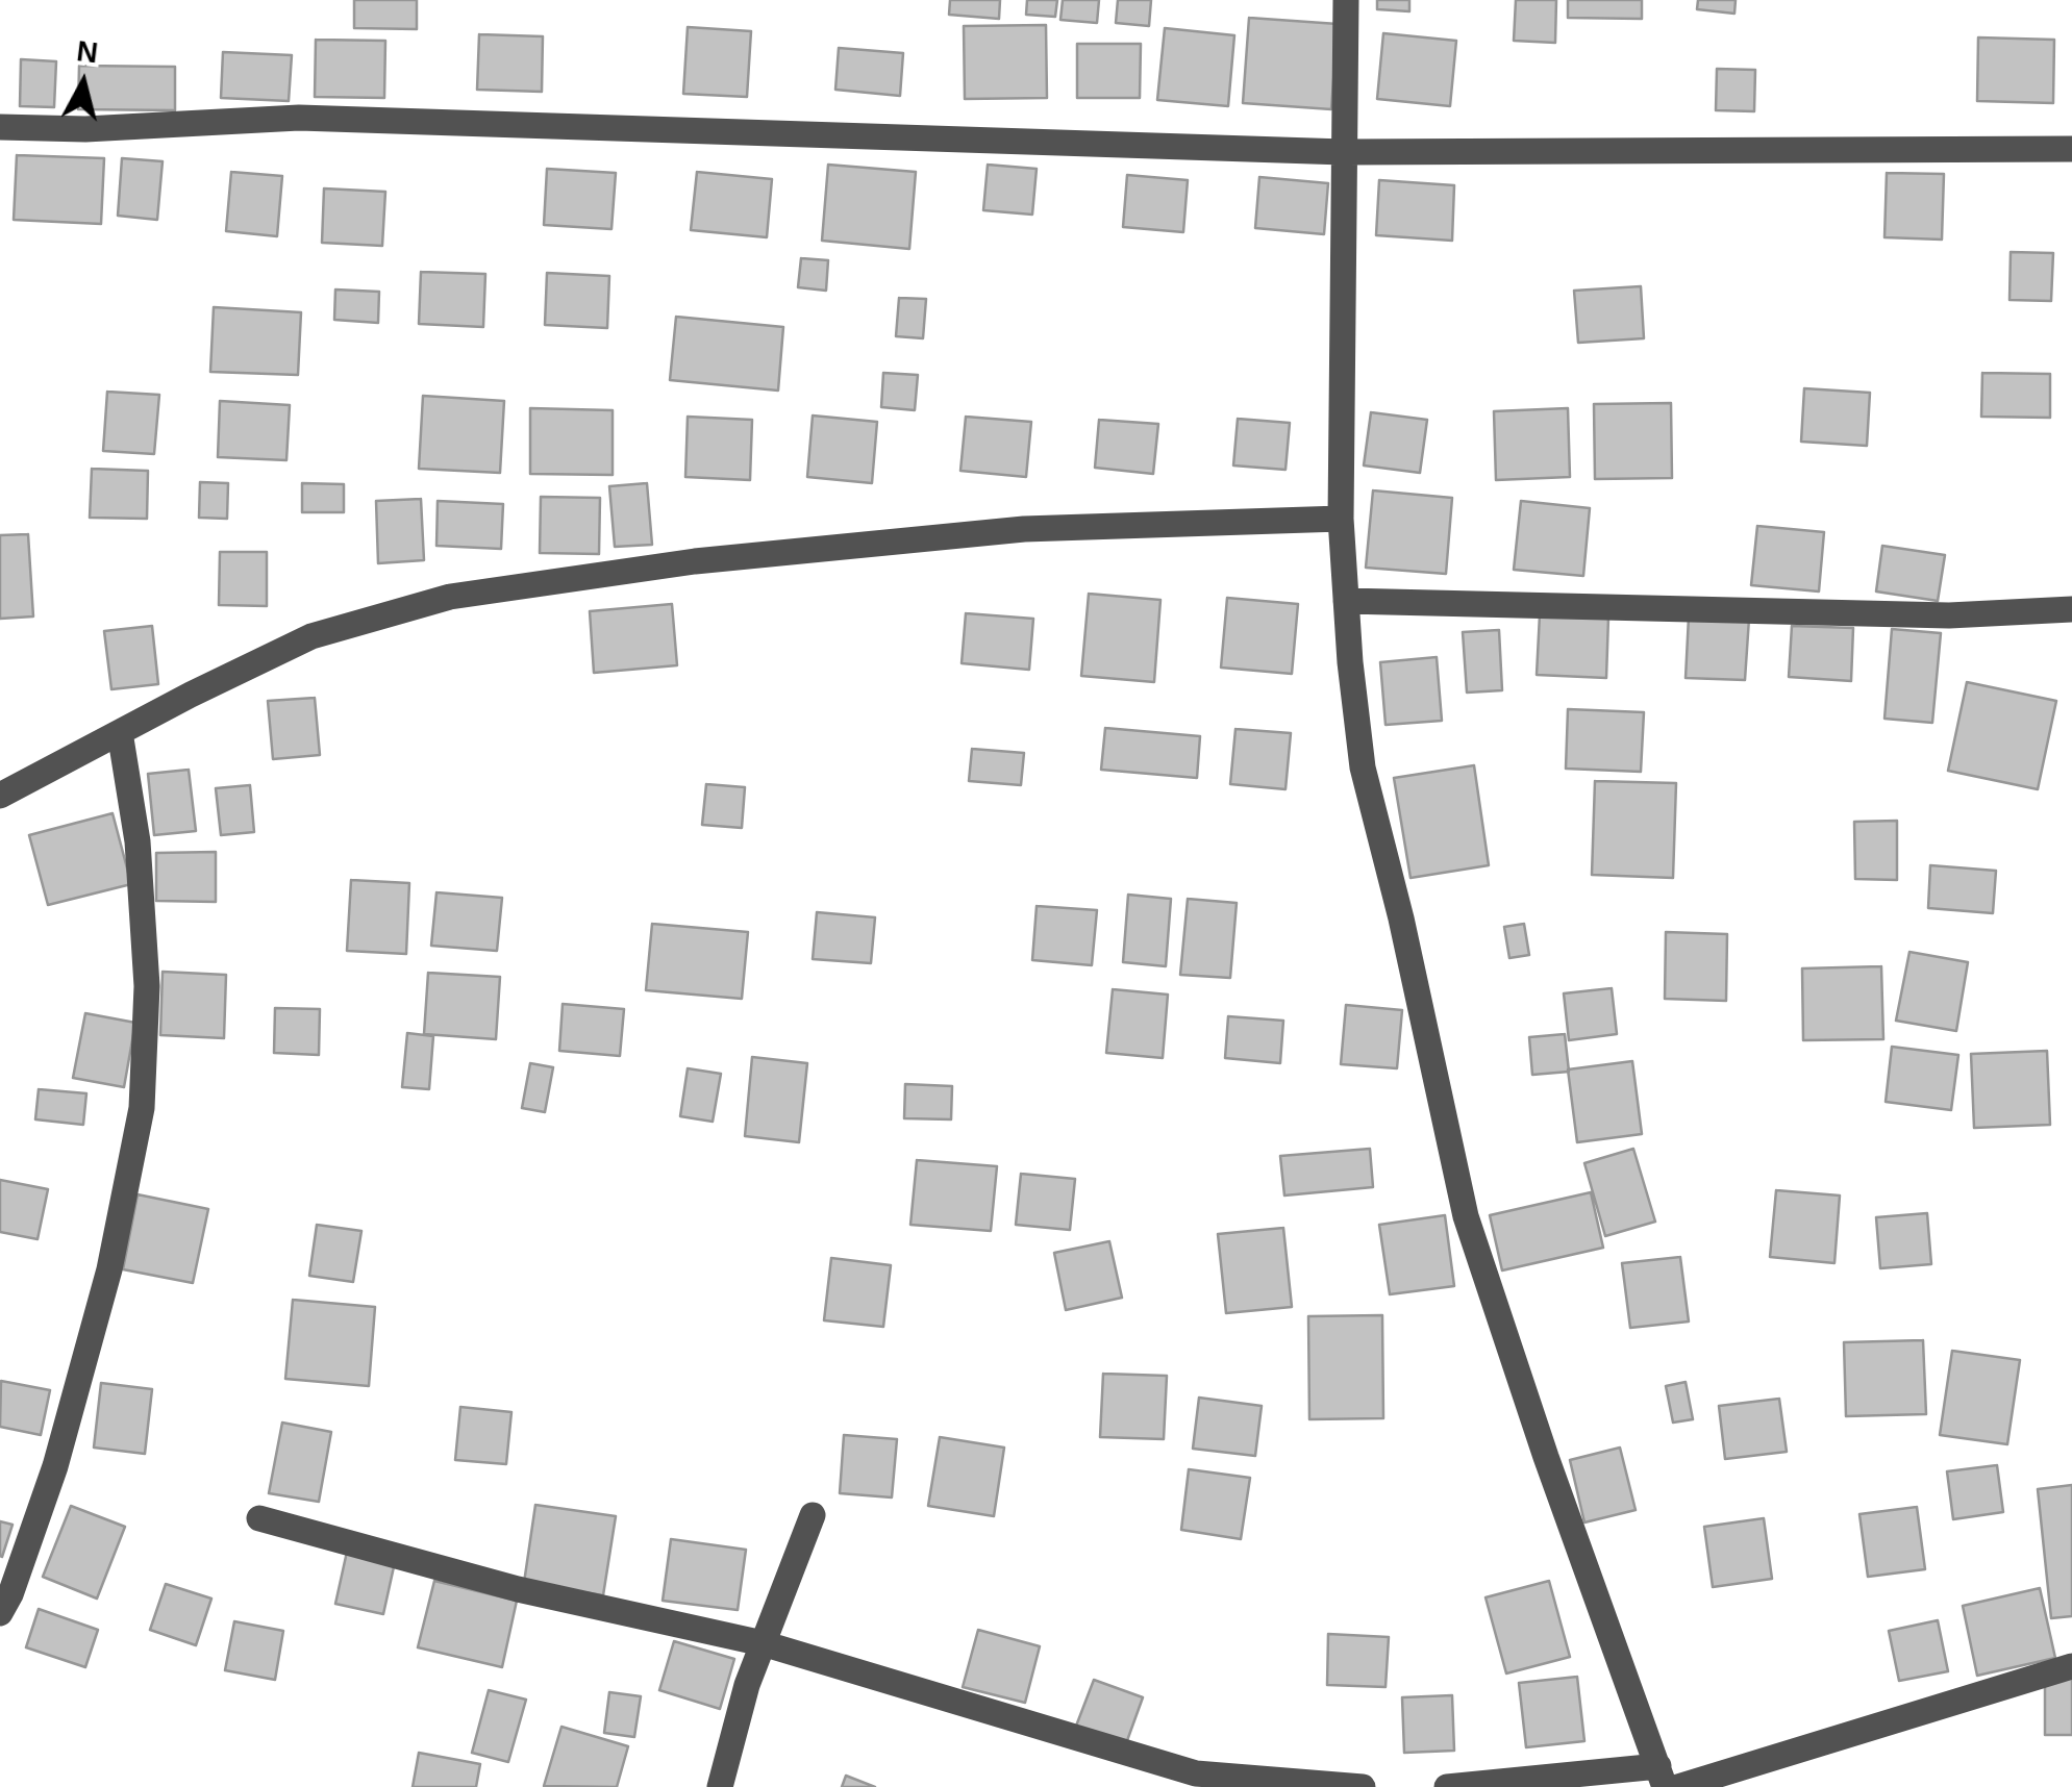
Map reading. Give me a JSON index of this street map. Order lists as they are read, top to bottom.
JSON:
{
  "north": "top"
}
